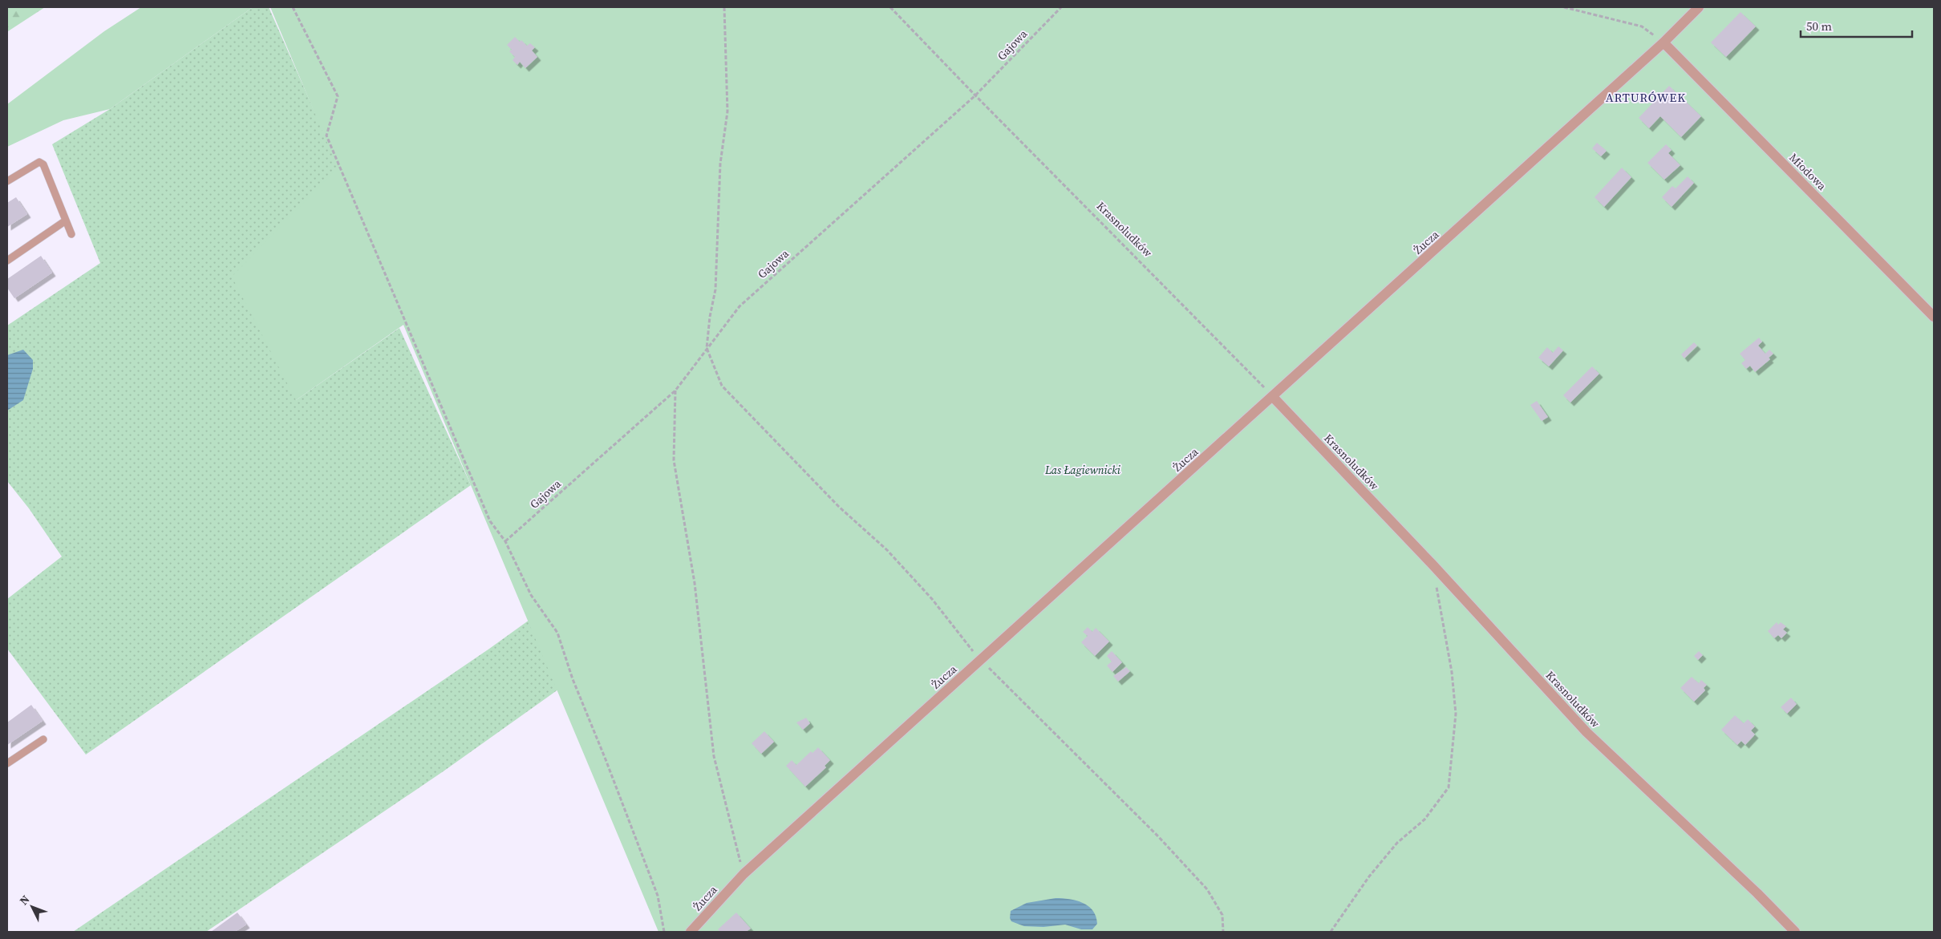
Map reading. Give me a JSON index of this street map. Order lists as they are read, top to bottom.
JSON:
{
  "streets": {
    "street": ["Miodowa", "Krasnoludków", "Żucza"],
    "path": ["Gajowa"]
  },
  "crossings": [
    ["Gajowa", "Krasnoludków"],
    ["Miodowa", "Żucza"],
    ["Krasnoludków", "Żucza"]
  ],
  "districts": ["ARTURÓWEK"],
  "parks": ["Las Łagiewnicki"],
  "scale_bar": "50 m",
  "north": "top left"
}
